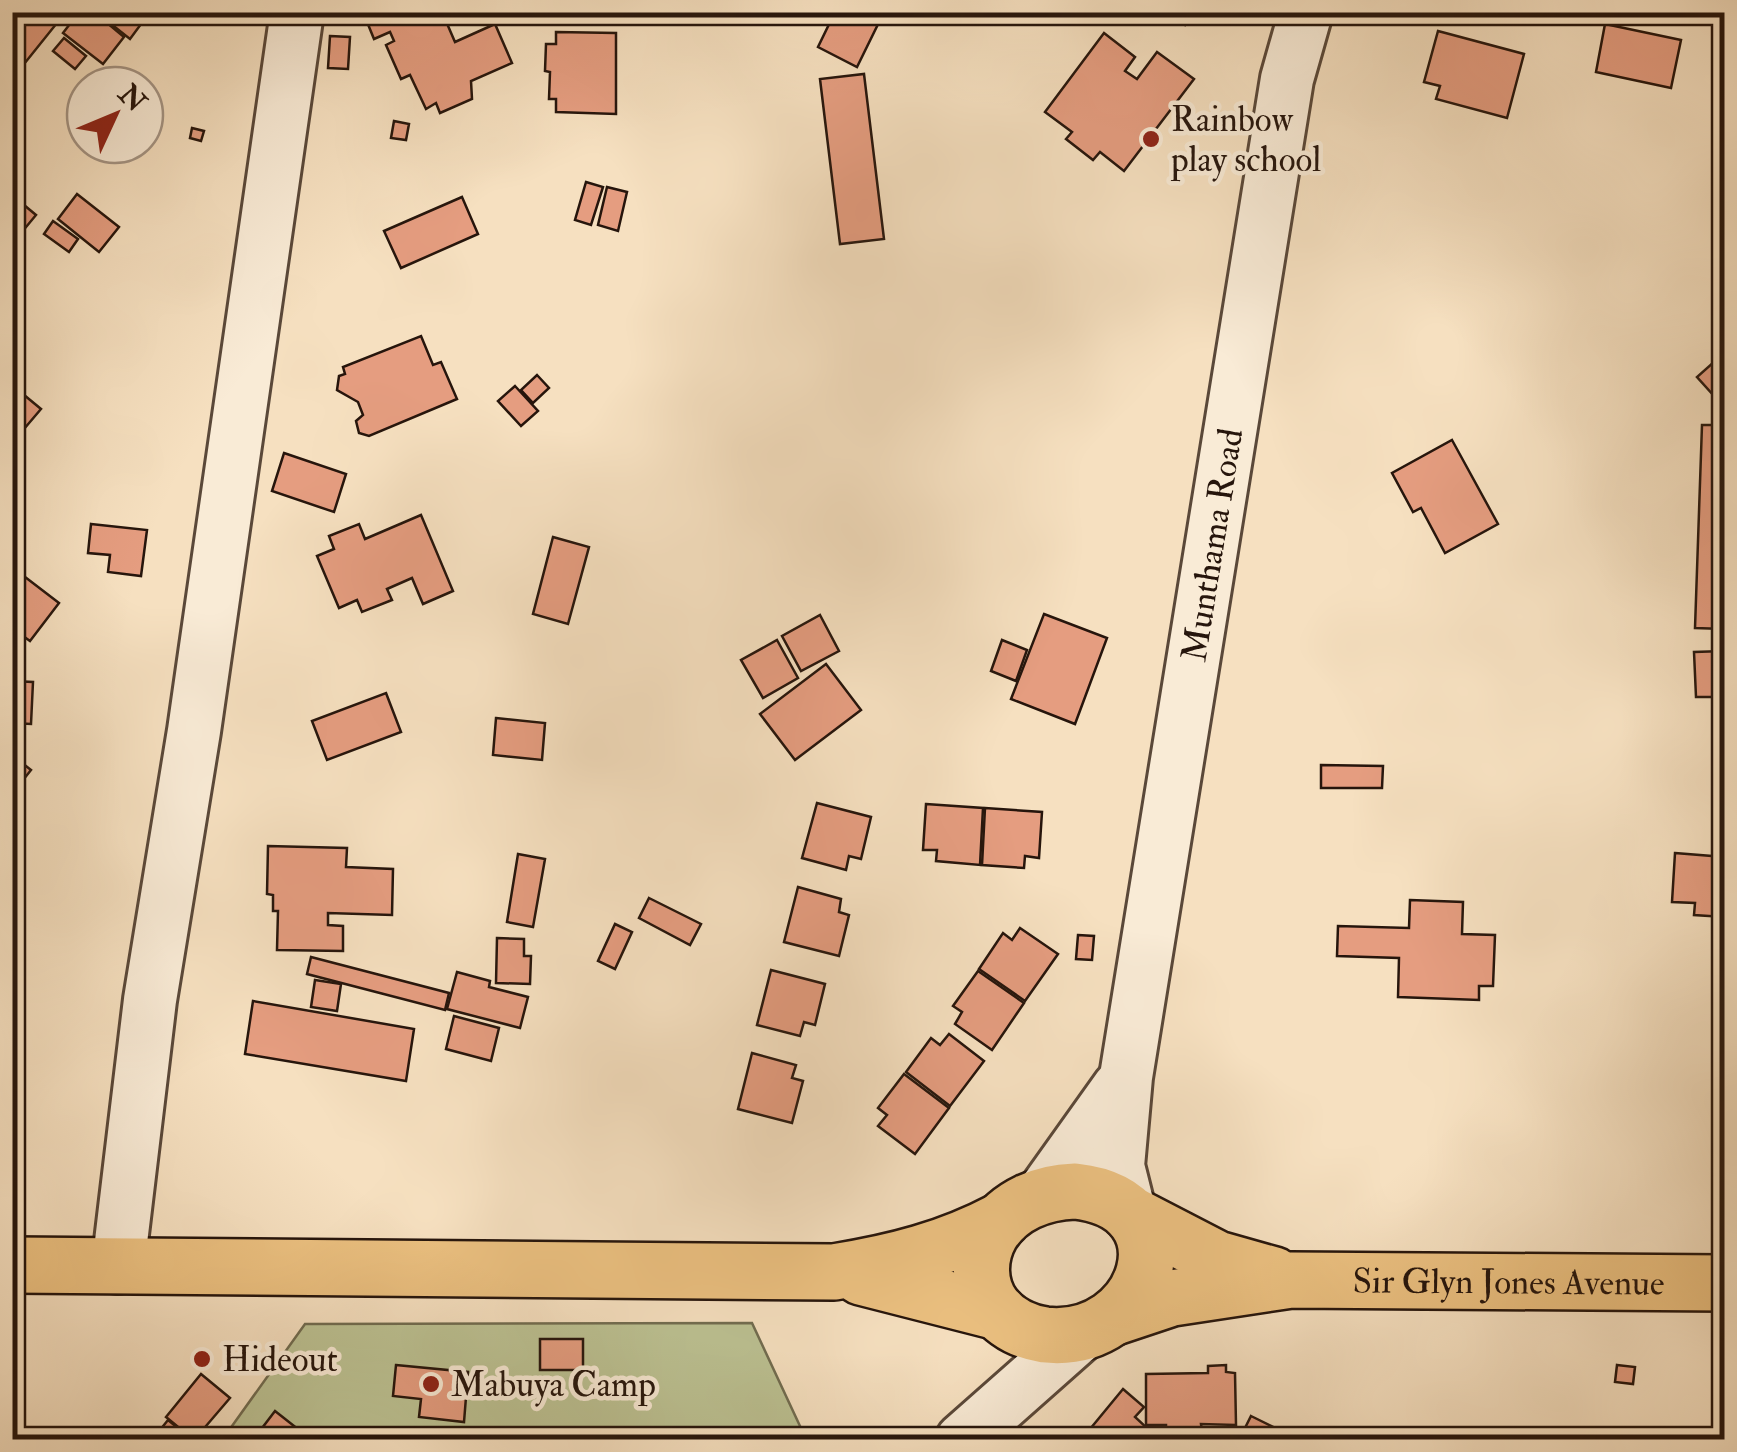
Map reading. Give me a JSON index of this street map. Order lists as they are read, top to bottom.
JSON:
{
  "streets": {
    "main road": ["Sir Glyn Jones Avenue"],
    "street": ["Munthama Road"]
  },
  "places": ["Rainbow play school", "Hideout", "Mabuya Camp"],
  "north": "top right"
}
